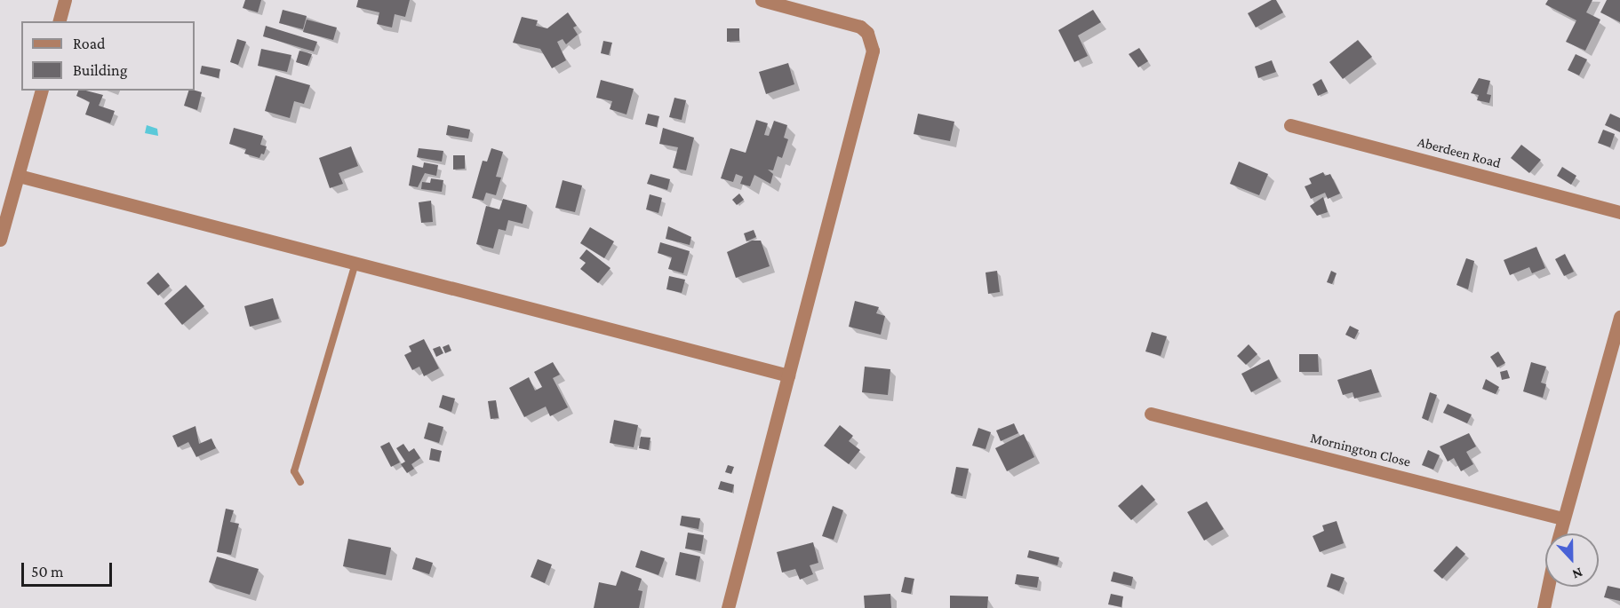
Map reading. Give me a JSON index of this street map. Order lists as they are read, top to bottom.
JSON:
{
  "streets": {
    "street": ["Aberdeen Road", "Mornington Close"]
  },
  "legend": ["Road", "Building"],
  "scale_bar": "50 m",
  "north": "bottom"
}
